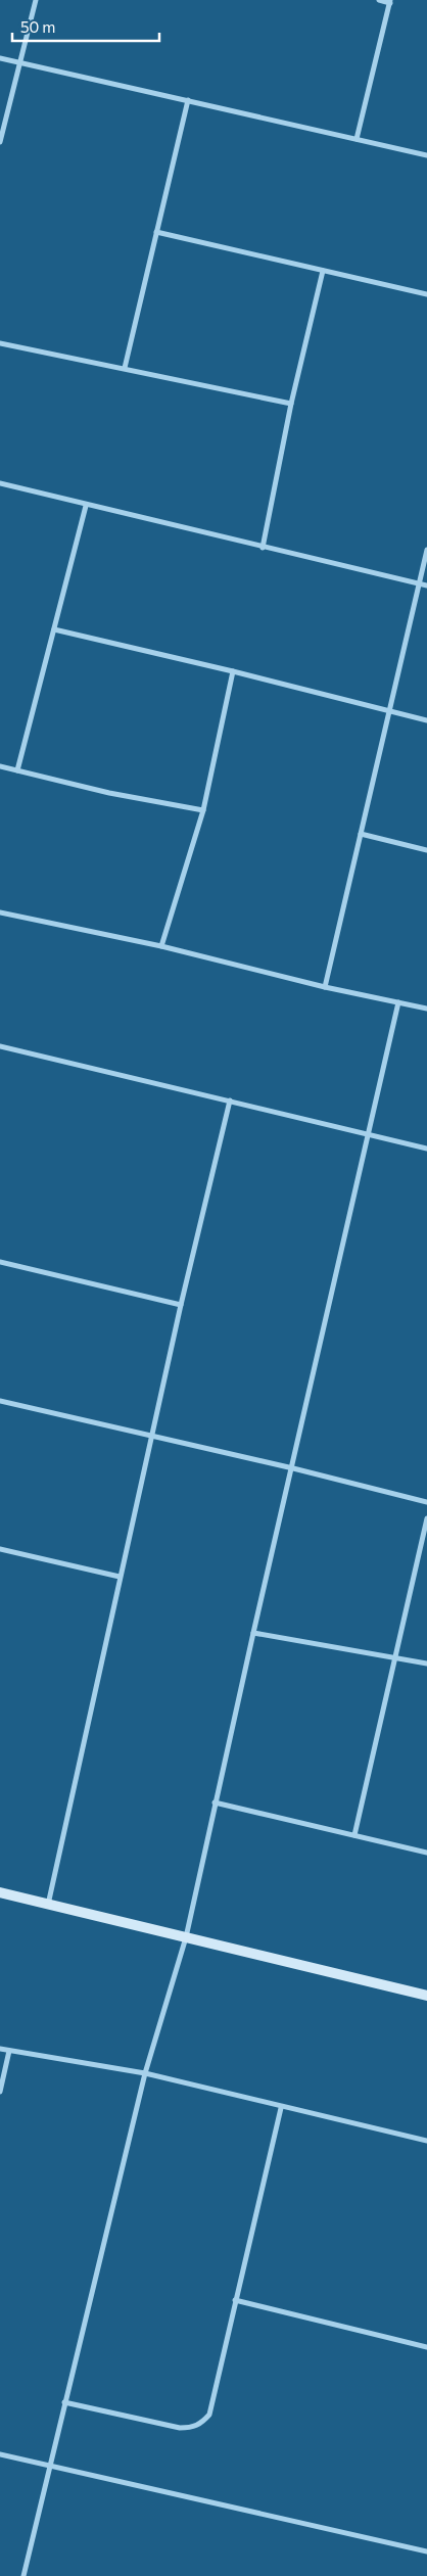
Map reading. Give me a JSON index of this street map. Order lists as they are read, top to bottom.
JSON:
{
  "scale_bar": "50 m"
}
